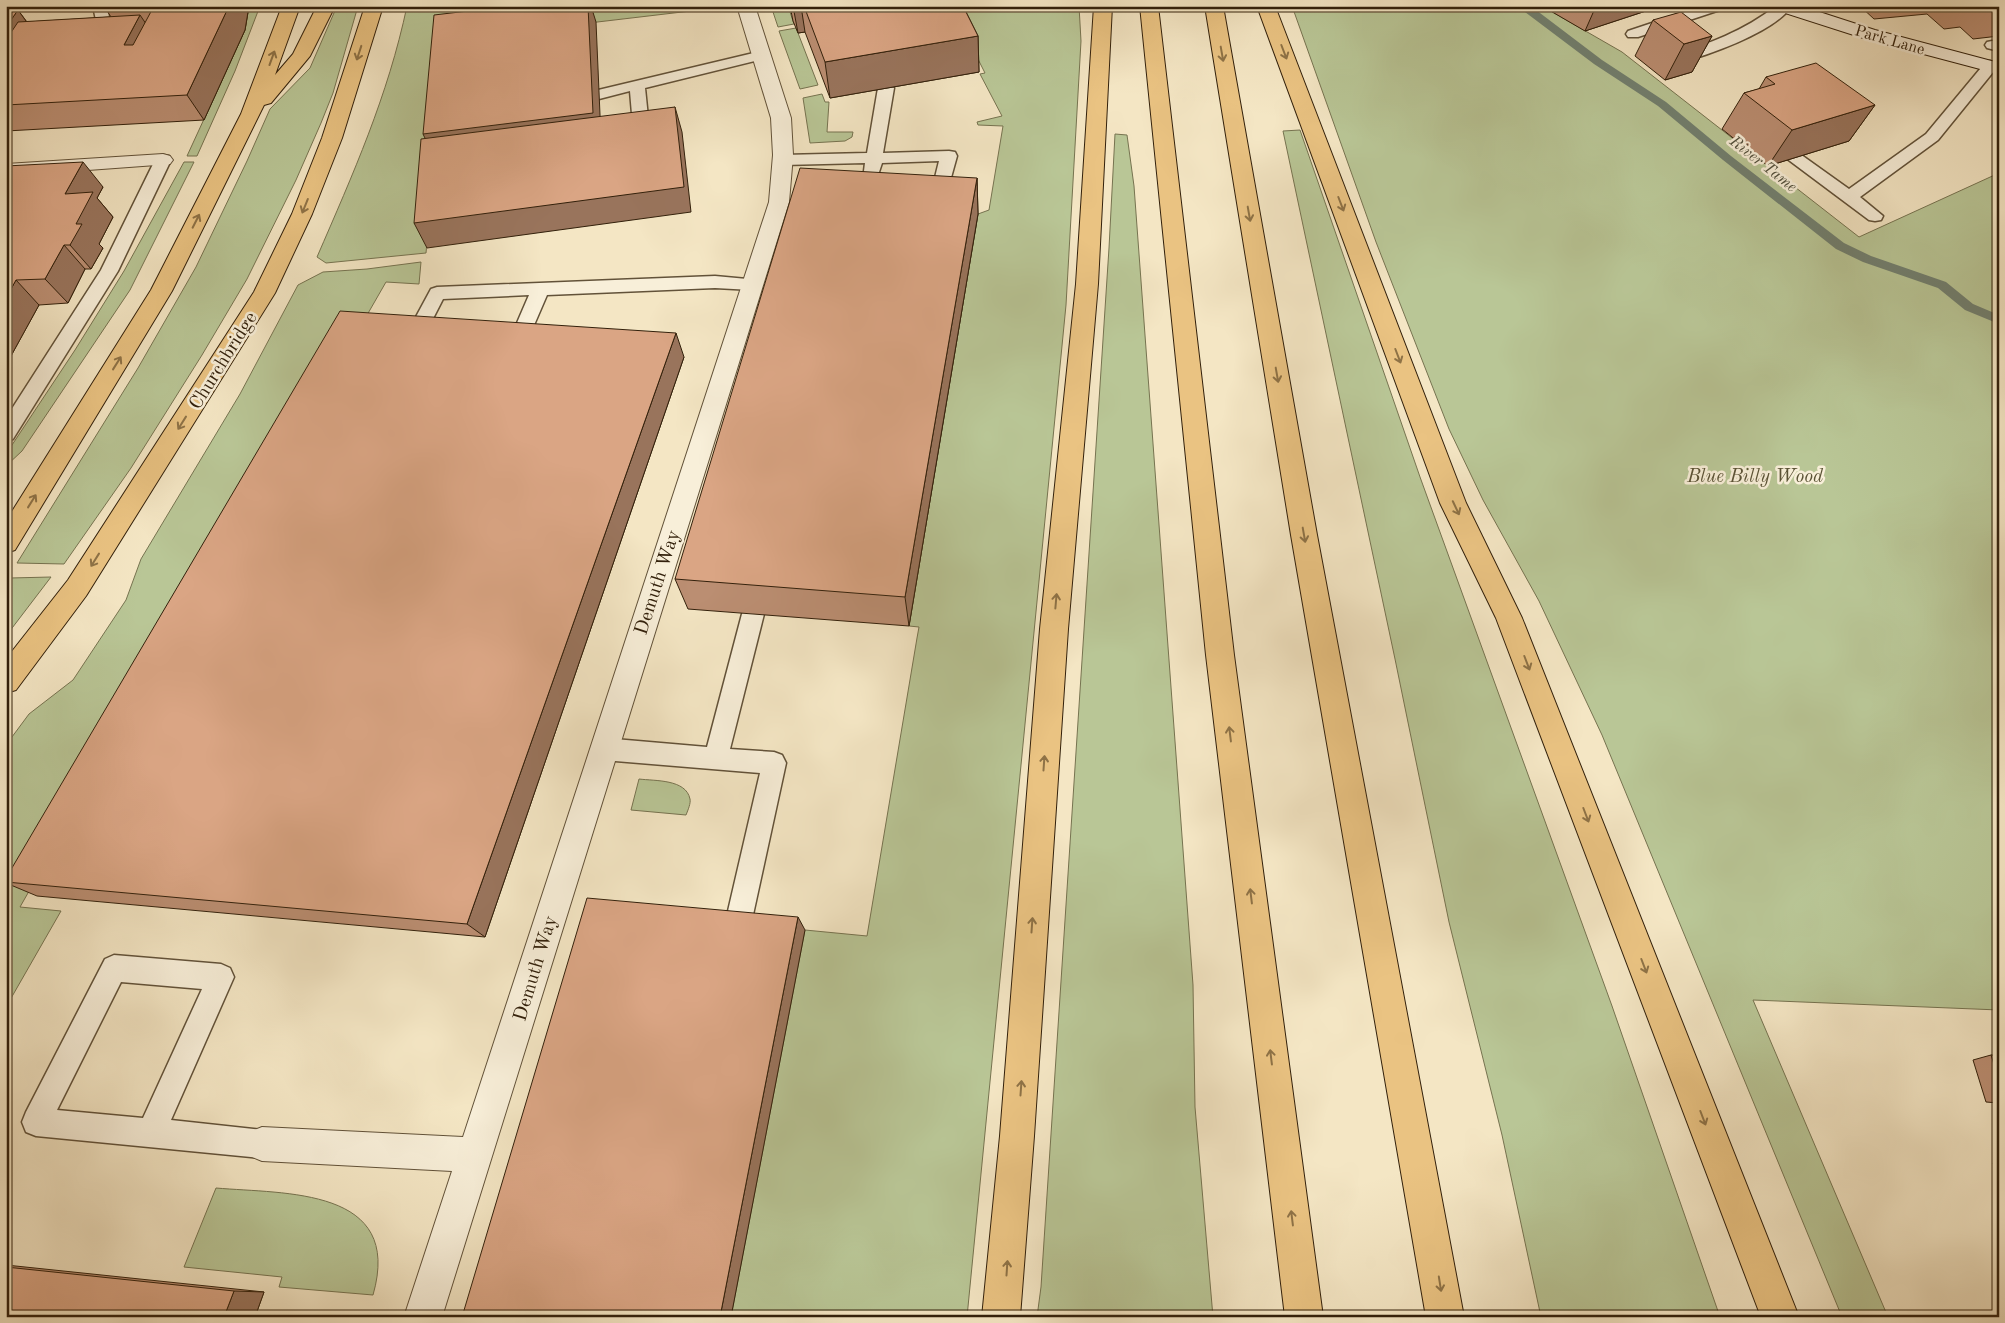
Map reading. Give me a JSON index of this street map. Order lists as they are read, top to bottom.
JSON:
{
  "streets": {
    "main road": ["Churchbridge"],
    "street": ["Park Lane", "Demuth Way"]
  },
  "water": ["River Tame"],
  "parks": ["Blue Billy Wood"]
}
